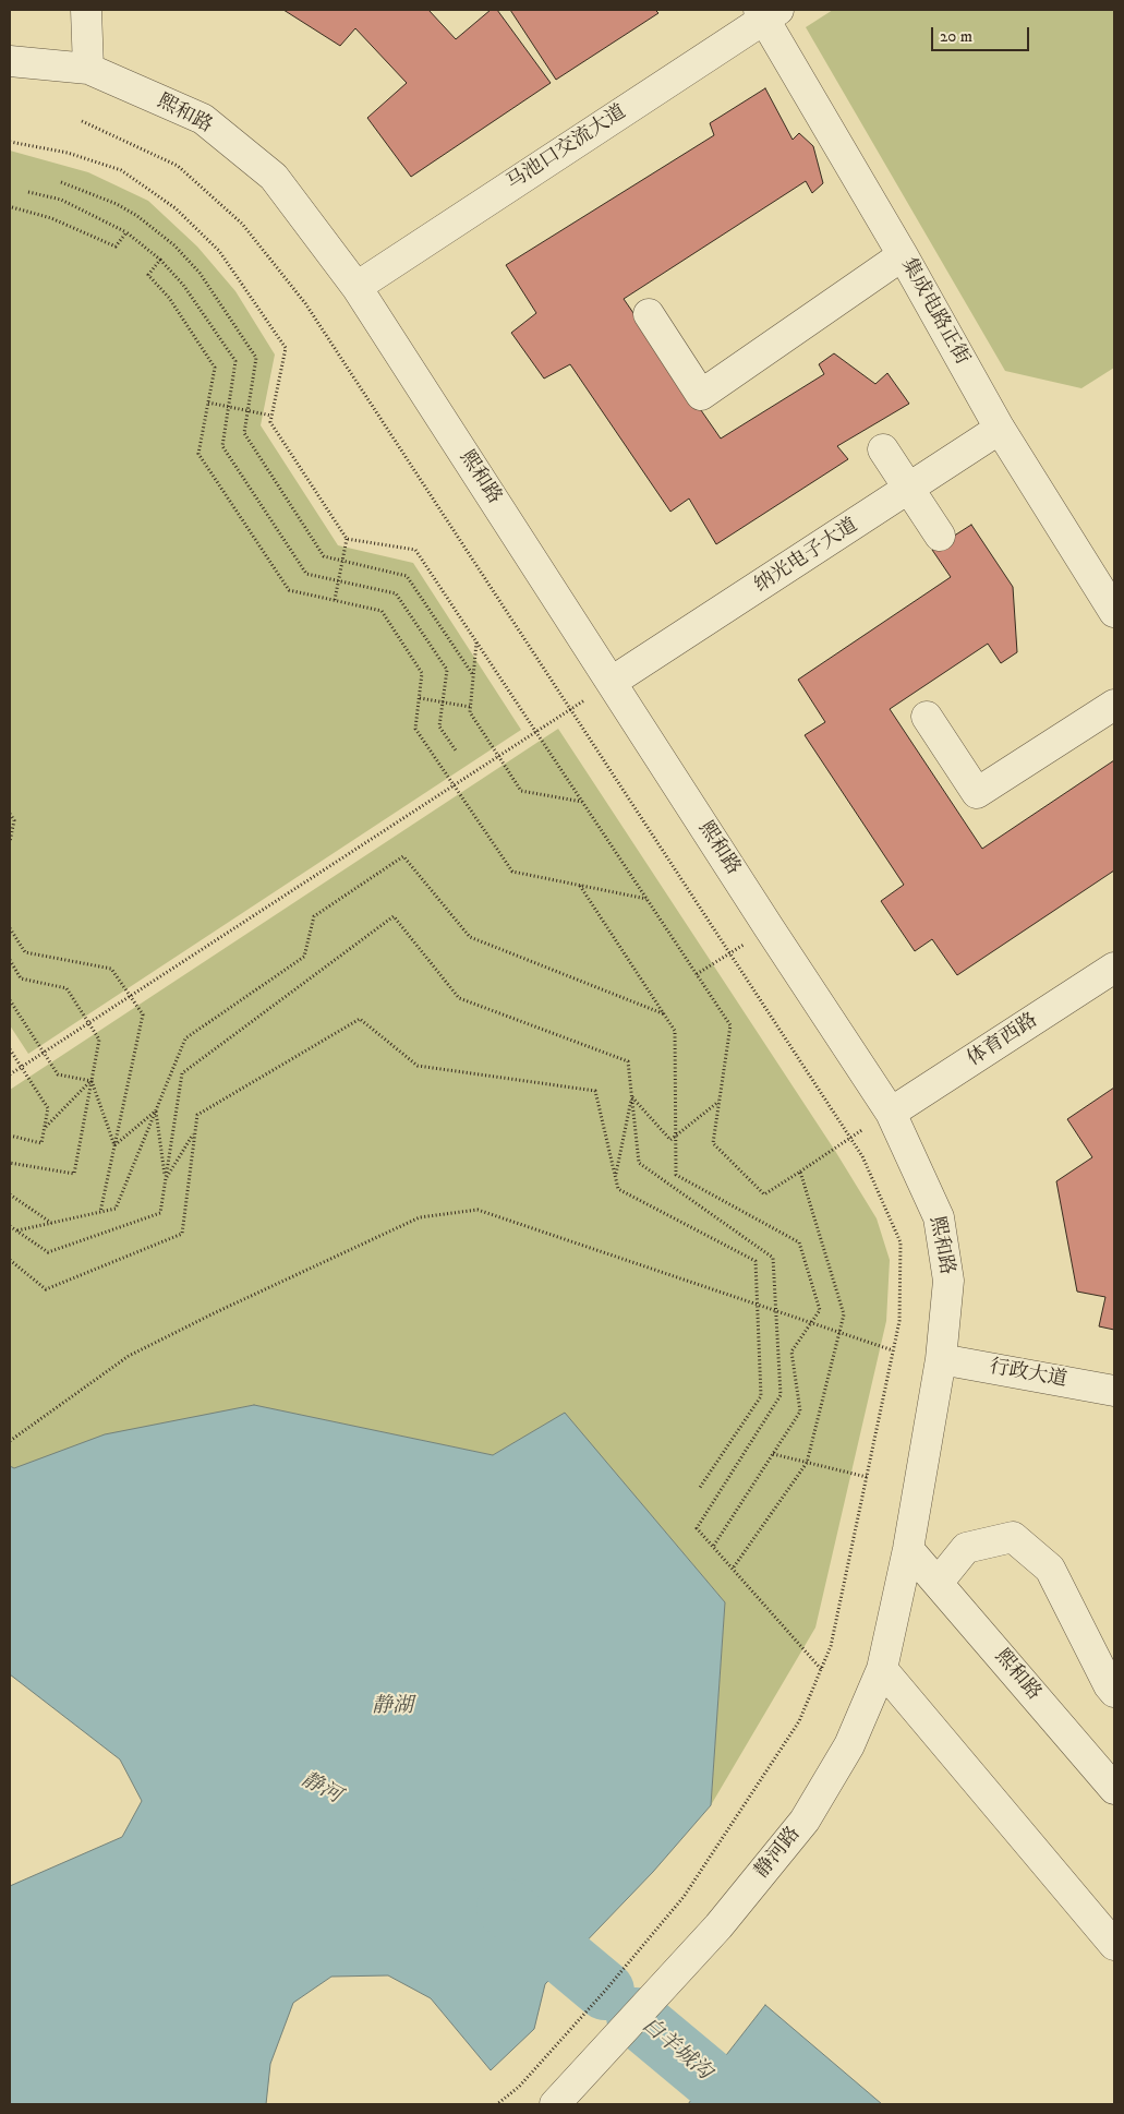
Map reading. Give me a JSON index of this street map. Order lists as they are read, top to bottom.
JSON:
{
  "streets": {
    "street": [
      "熙和路",
      "马池口交流大道",
      "集成电路正街",
      "纳光电子大道",
      "体育西路",
      "行政大道",
      "静河路"
    ]
  },
  "crossings": [
    ["熙和路", "马池口交流大道"],
    ["熙和路", "纳光电子大道"],
    ["熙和路", "体育西路"],
    ["熙和路", "行政大道"],
    ["熙和路", "静河路"],
    ["马池口交流大道", "集成电路正街"],
    ["集成电路正街", "纳光电子大道"]
  ],
  "water": ["静湖", "静河", "白羊城沟"],
  "scale_bar": "20 m"
}
